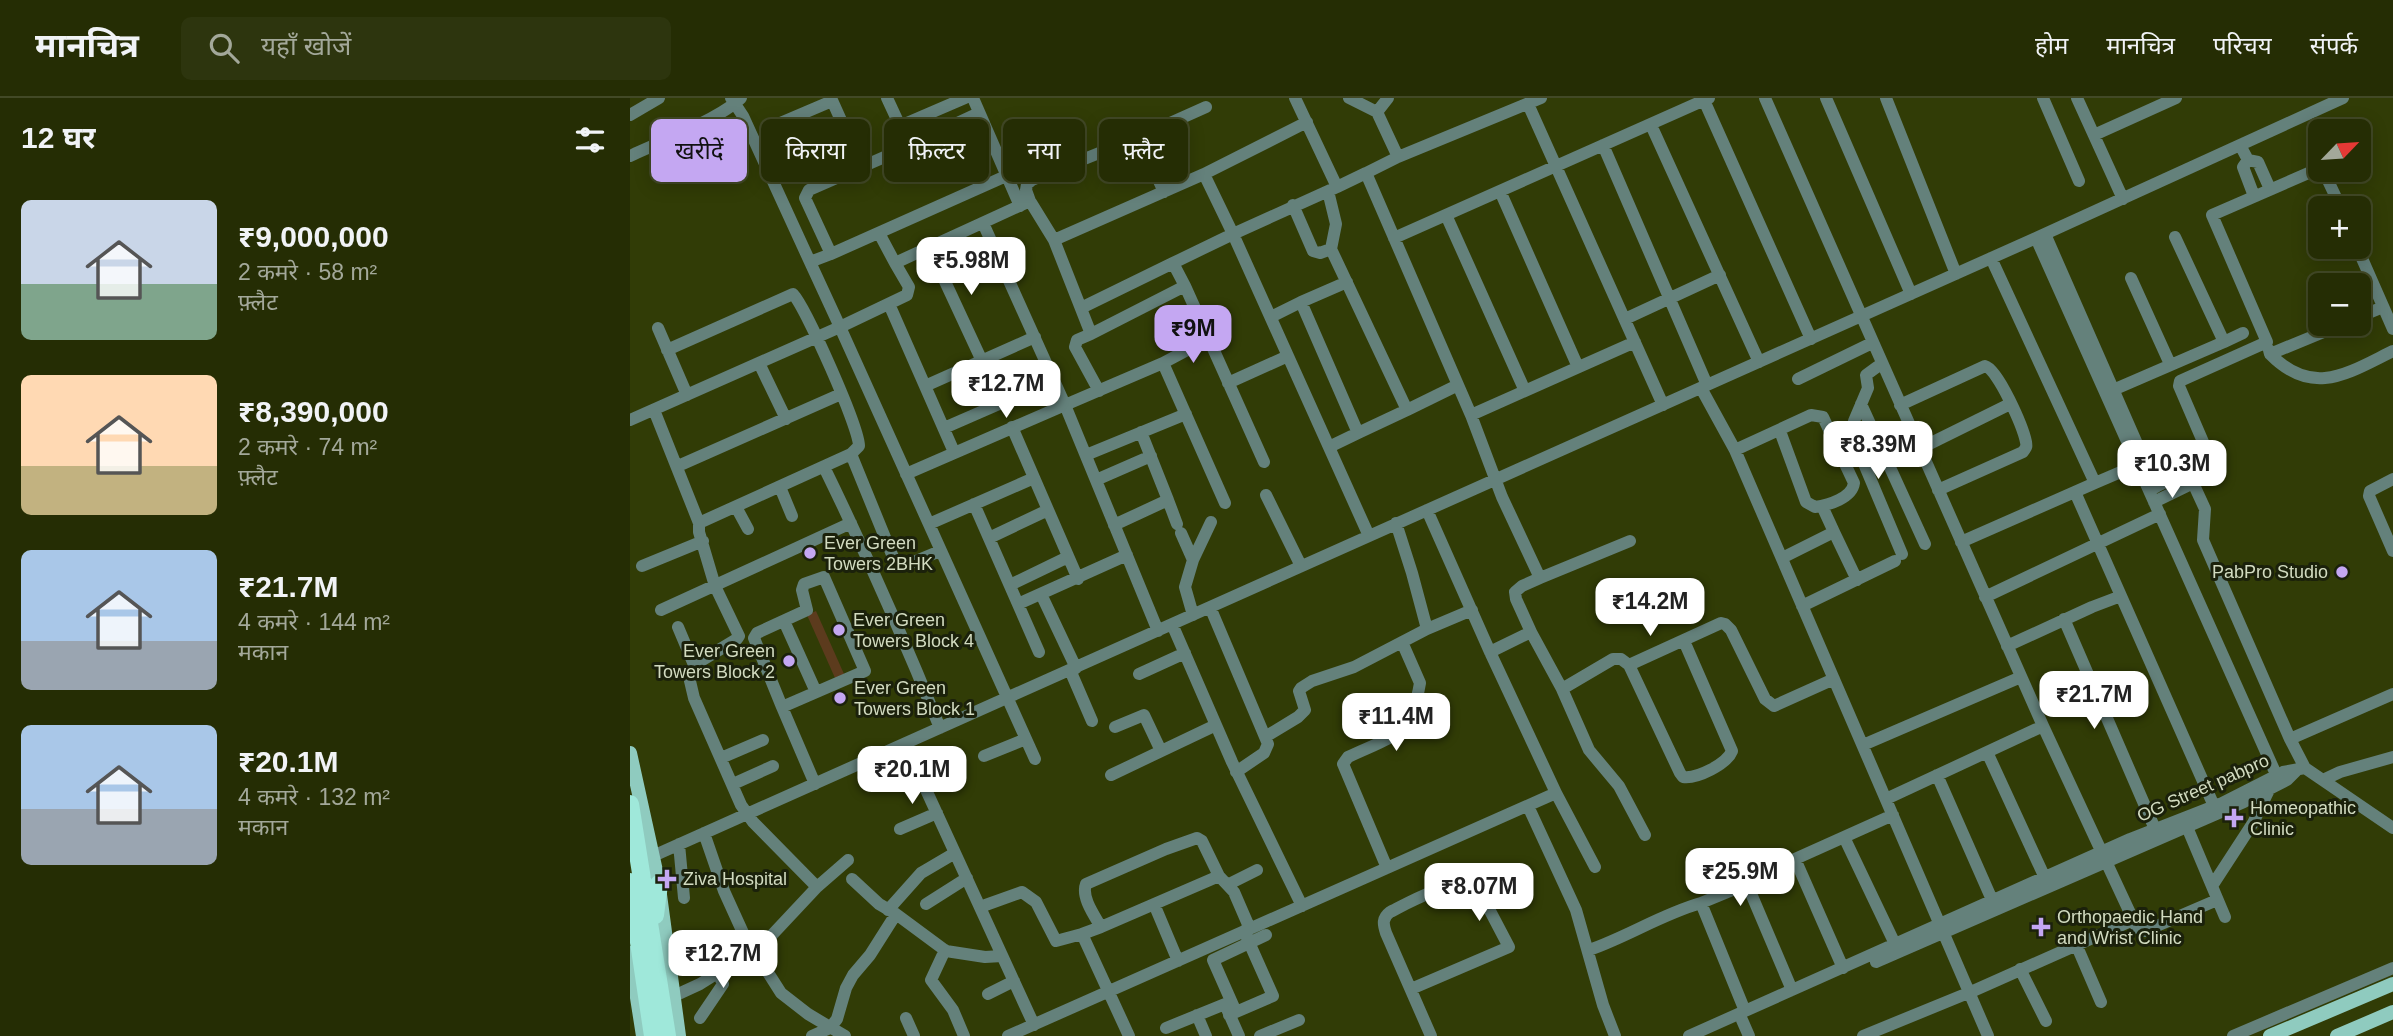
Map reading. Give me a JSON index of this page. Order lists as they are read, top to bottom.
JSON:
{
  "streets": {
    "street": ["OG Street pabpro"]
  },
  "places": {
    "other": [
      "Ever Green Towers 2BHK",
      "PabPro Studio",
      "Ever Green Towers Block 4",
      "Ever Green Towers Block 2",
      "Ever Green Towers Block 1"
    ],
    "health": ["Homeopathic Clinic", "Ziva Hospital", "Orthopaedic Hand and Wrist Clinic"]
  },
  "north": "top right",
  "page": {
    "header": "मानचित्र",
    "search": "यहाँ खोजें",
    "nav": [
      "होम",
      "मानचित्र",
      "परिचय",
      "संपर्क"
    ],
    "heading": "12 घर",
    "map_buttons": ["+", "−"],
    "chip": [
      "खरीदें",
      "किराया",
      "फ़िल्टर",
      "नया",
      "फ़्लैट"
    ],
    "list": [
      {
        "name": "₹9,000,000",
        "note": "2 कमरे · 58 m² · फ़्लैट"
      },
      {
        "name": "₹8,390,000",
        "note": "2 कमरे · 74 m² · फ़्लैट"
      },
      {
        "name": "₹21.7M",
        "note": "4 कमरे · 144 m² · मकान"
      },
      {
        "name": "₹20.1M",
        "note": "4 कमरे · 132 m² · मकान"
      }
    ],
    "price": [
      "₹5.98M",
      "₹9M",
      "₹12.7M",
      "₹8.39M",
      "₹10.3M",
      "₹14.2M",
      "₹21.7M",
      "₹11.4M",
      "₹20.1M",
      "₹25.9M",
      "₹8.07M",
      "₹12.7M"
    ]
  }
}
